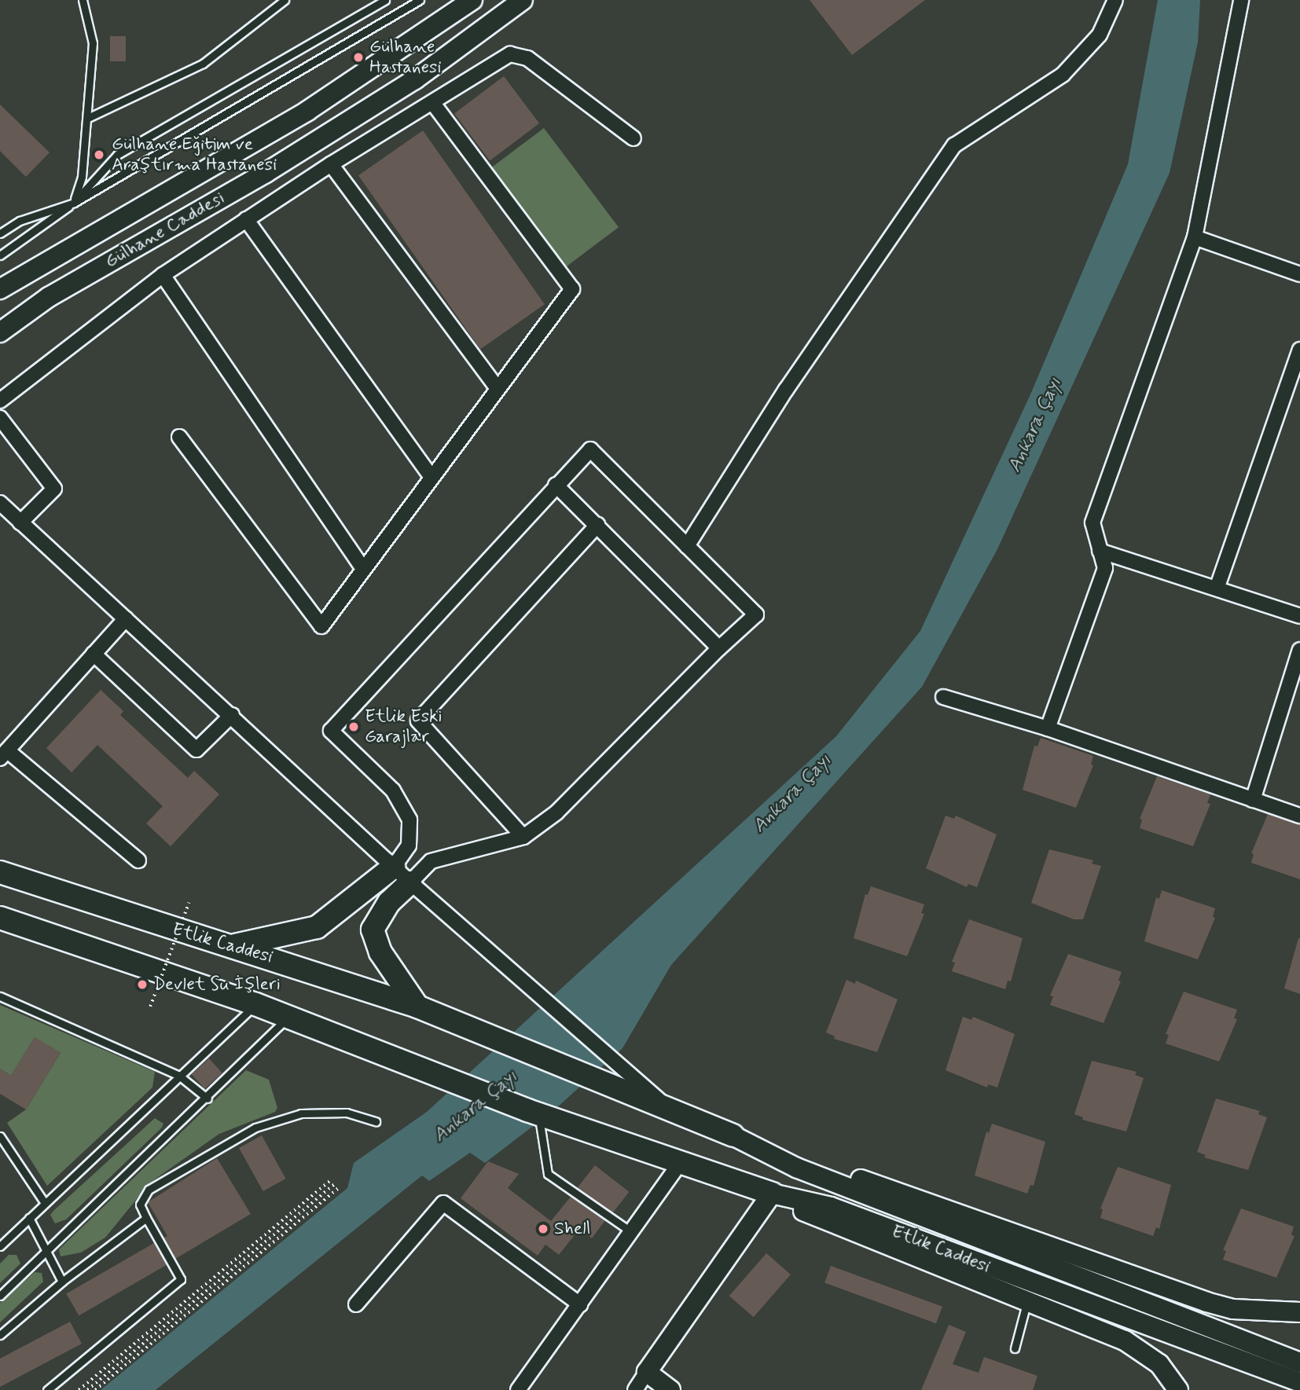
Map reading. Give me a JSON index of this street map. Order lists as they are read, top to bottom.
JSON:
{
  "streets": {
    "main road": ["Gülhane Caddesi", "Etlik Caddesi"]
  },
  "water": ["Ankara Çayı"],
  "places": [
    "Gülhane Hastanesi",
    "Gülhane Eğitim ve Araştırma Hastanesi",
    "Etlik Eski Garajlar",
    "Devlet Su İşleri",
    "Shell"
  ]
}
